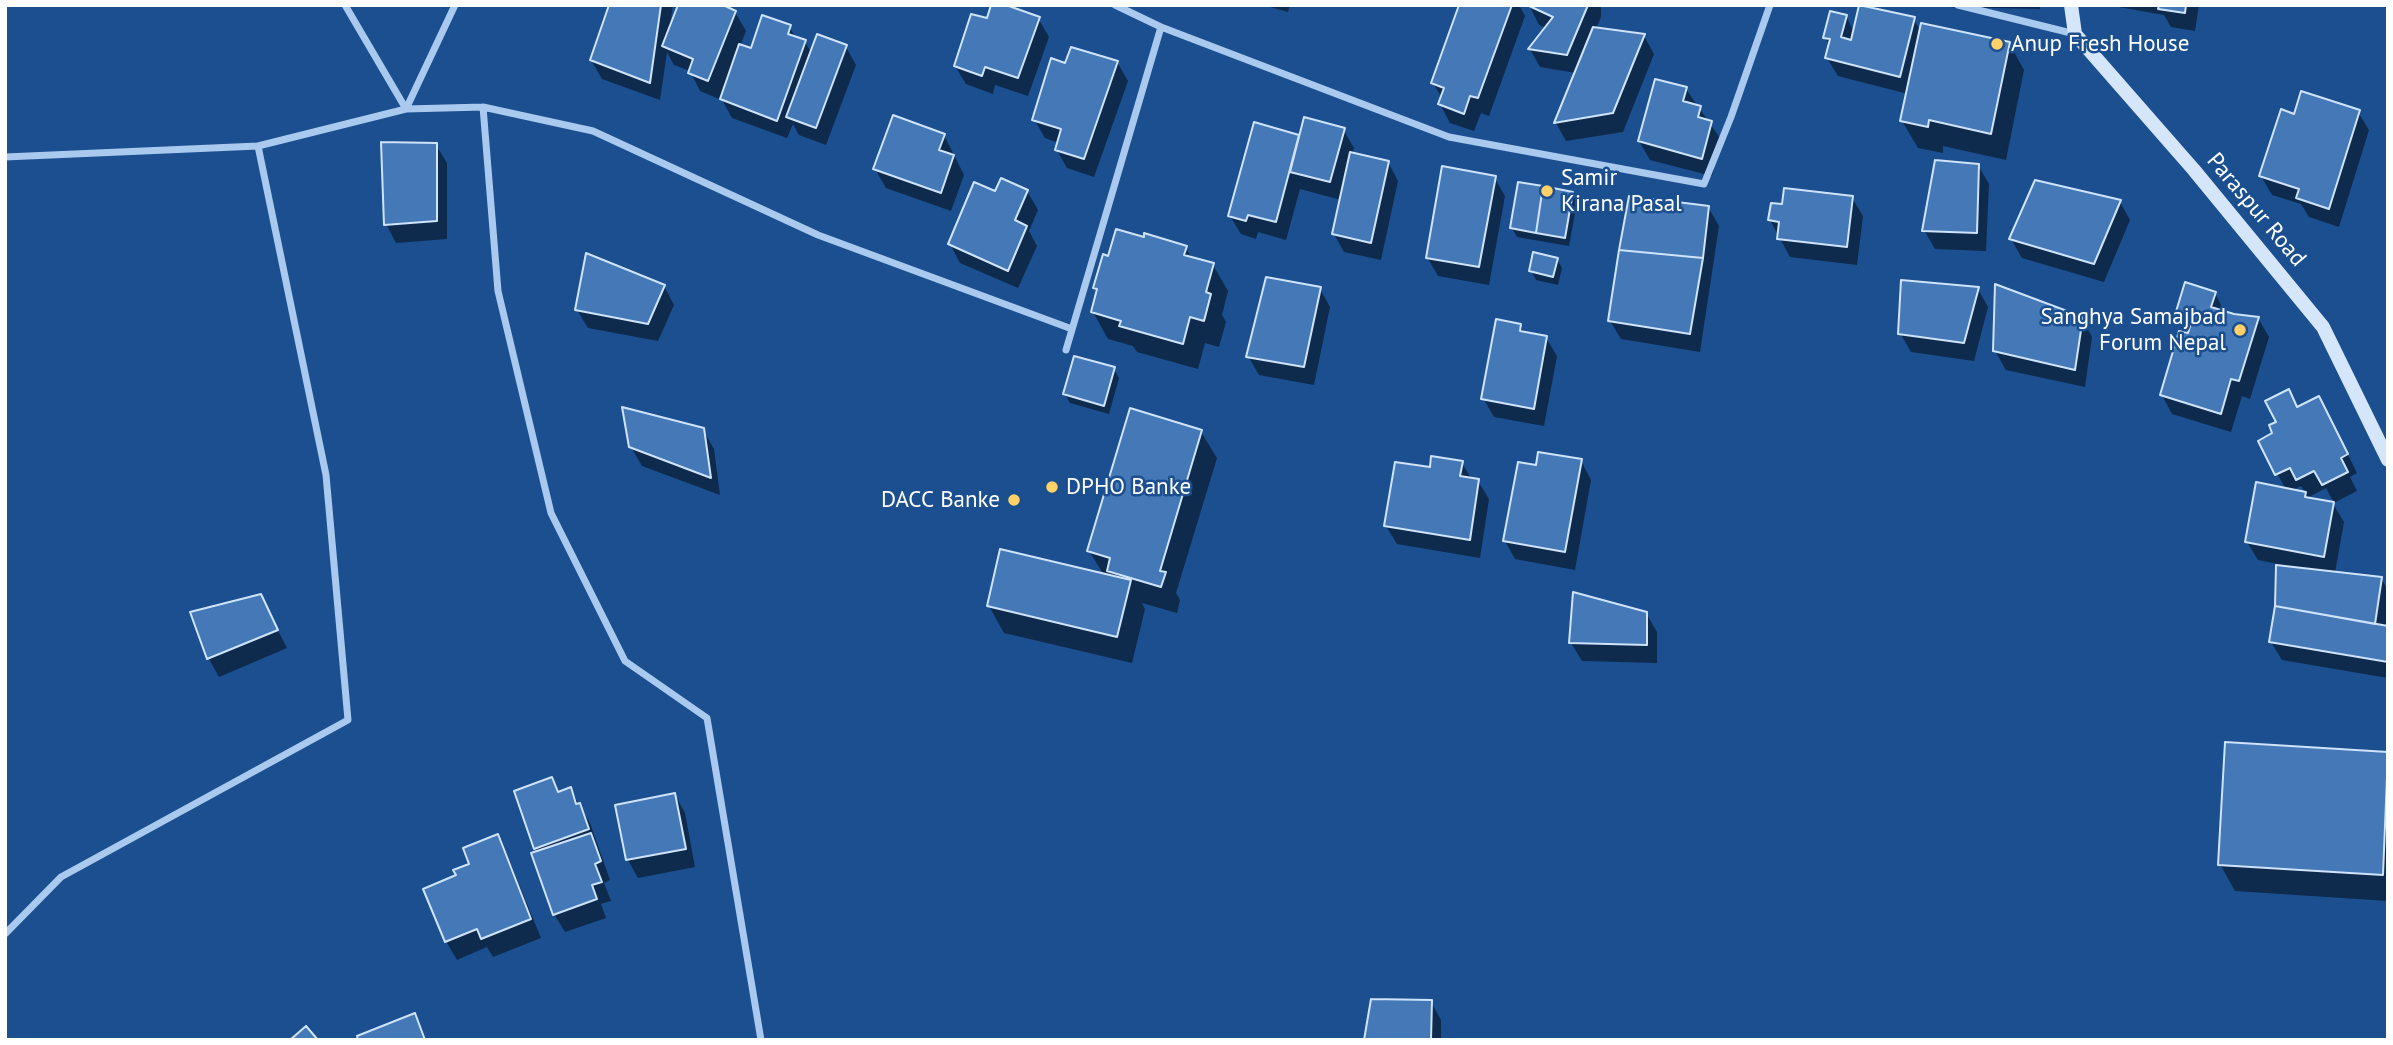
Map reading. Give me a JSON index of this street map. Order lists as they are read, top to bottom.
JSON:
{
  "streets": {
    "street": ["Paraspur Road"]
  },
  "places": [
    "Anup Fresh House",
    "Samir Kirana Pasal",
    "Sanghya Samajbad Forum Nepal",
    "DPHO Banke",
    "DACC Banke"
  ]
}
